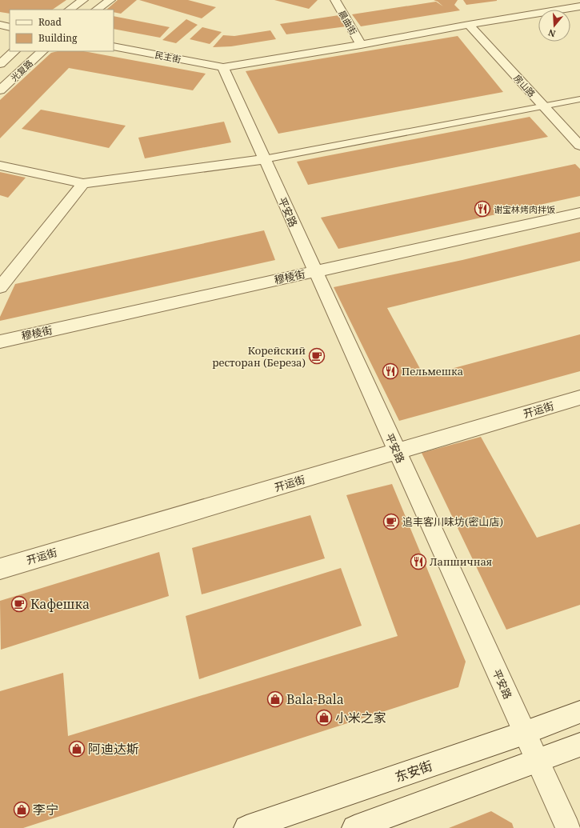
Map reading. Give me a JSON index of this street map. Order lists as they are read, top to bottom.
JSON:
{
  "streets": {
    "street": [
      "晨曲街",
      "民主街",
      "光复路",
      "房山路",
      "平安路",
      "穆棱街",
      "开运街",
      "东安街"
    ]
  },
  "crossings": [
    ["晨曲街", "民主街"],
    ["民主街", "房山路"],
    ["民主街", "平安路"],
    ["平安路", "穆棱街"],
    ["平安路", "开运街"],
    ["平安路", "东安街"]
  ],
  "places": {
    "restaurant": ["谢宝林烤肉拌饭", "Пельмешка", "Лапшичная"],
    "cafe": ["Корейский ресторан (Береза)", "追丰客川味坊(密山店)", "Кафешка"],
    "shop": [
      "Bala-Bala",
      "小米之家",
      "阿迪达斯",
      "李宁"
    ]
  },
  "legend": ["Road", "Building"],
  "north": "bottom"
}
